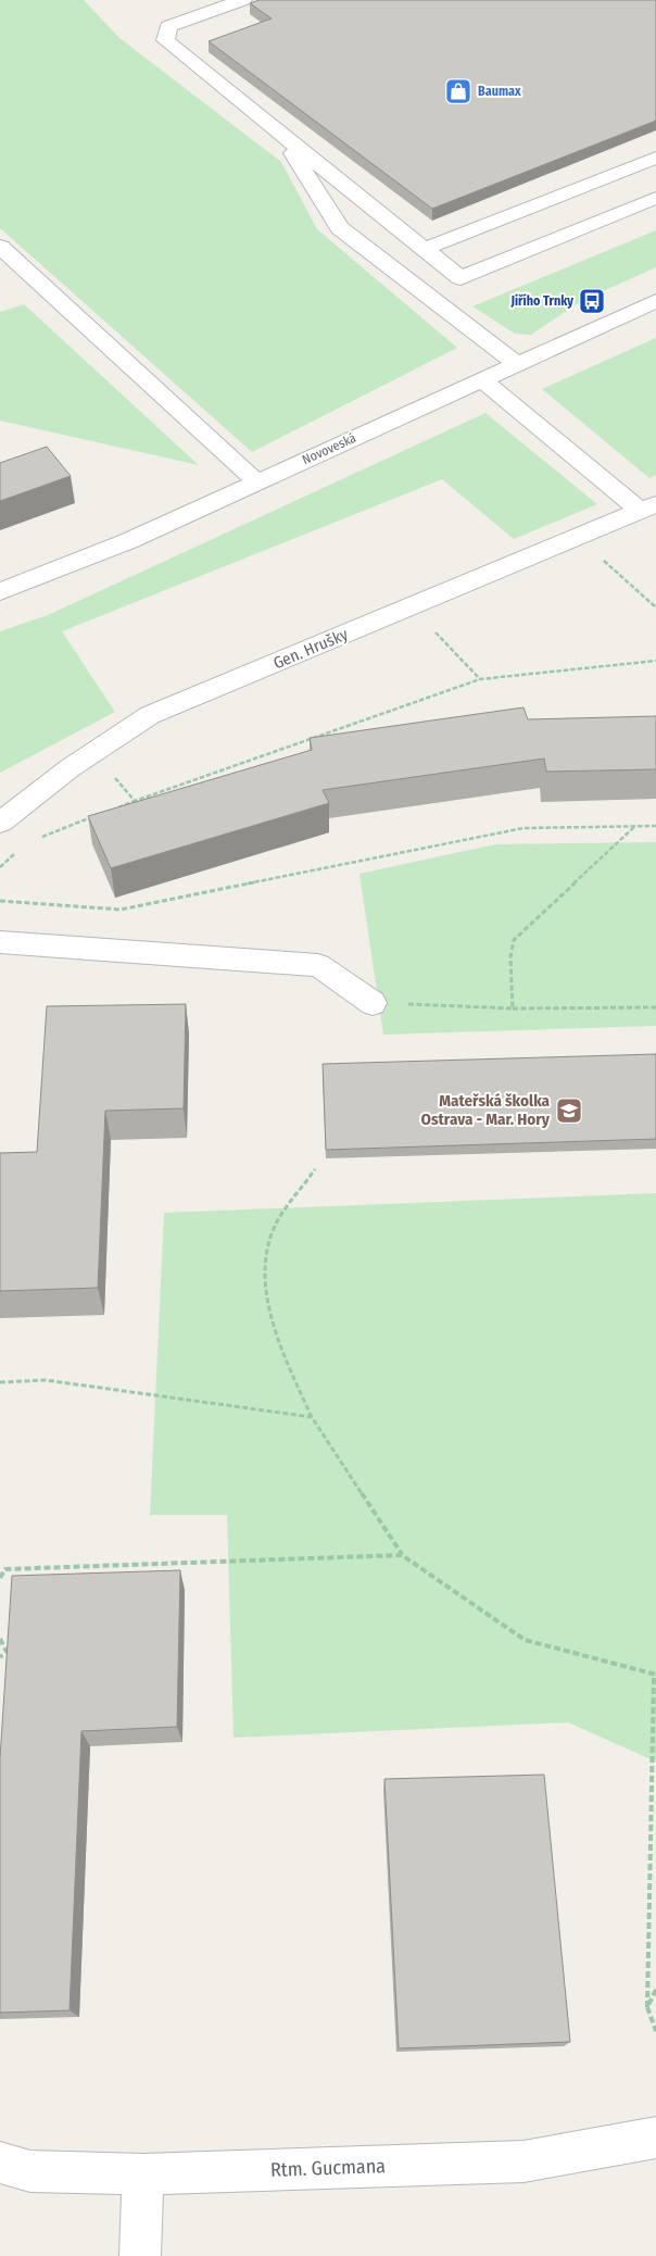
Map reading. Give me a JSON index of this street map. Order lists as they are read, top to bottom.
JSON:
{
  "streets": {
    "street": ["Novoveská", "Gen. Hrušky", "Rtm. Gucmana"]
  },
  "crossings": [
    ["Novoveská", "Gen. Hrušky"]
  ],
  "places": {
    "shop": ["Baumax"],
    "bus stop": ["Jiřího Trnky"],
    "school or university": ["Mateřská školka Ostrava - Mar. Hory"]
  }
}
